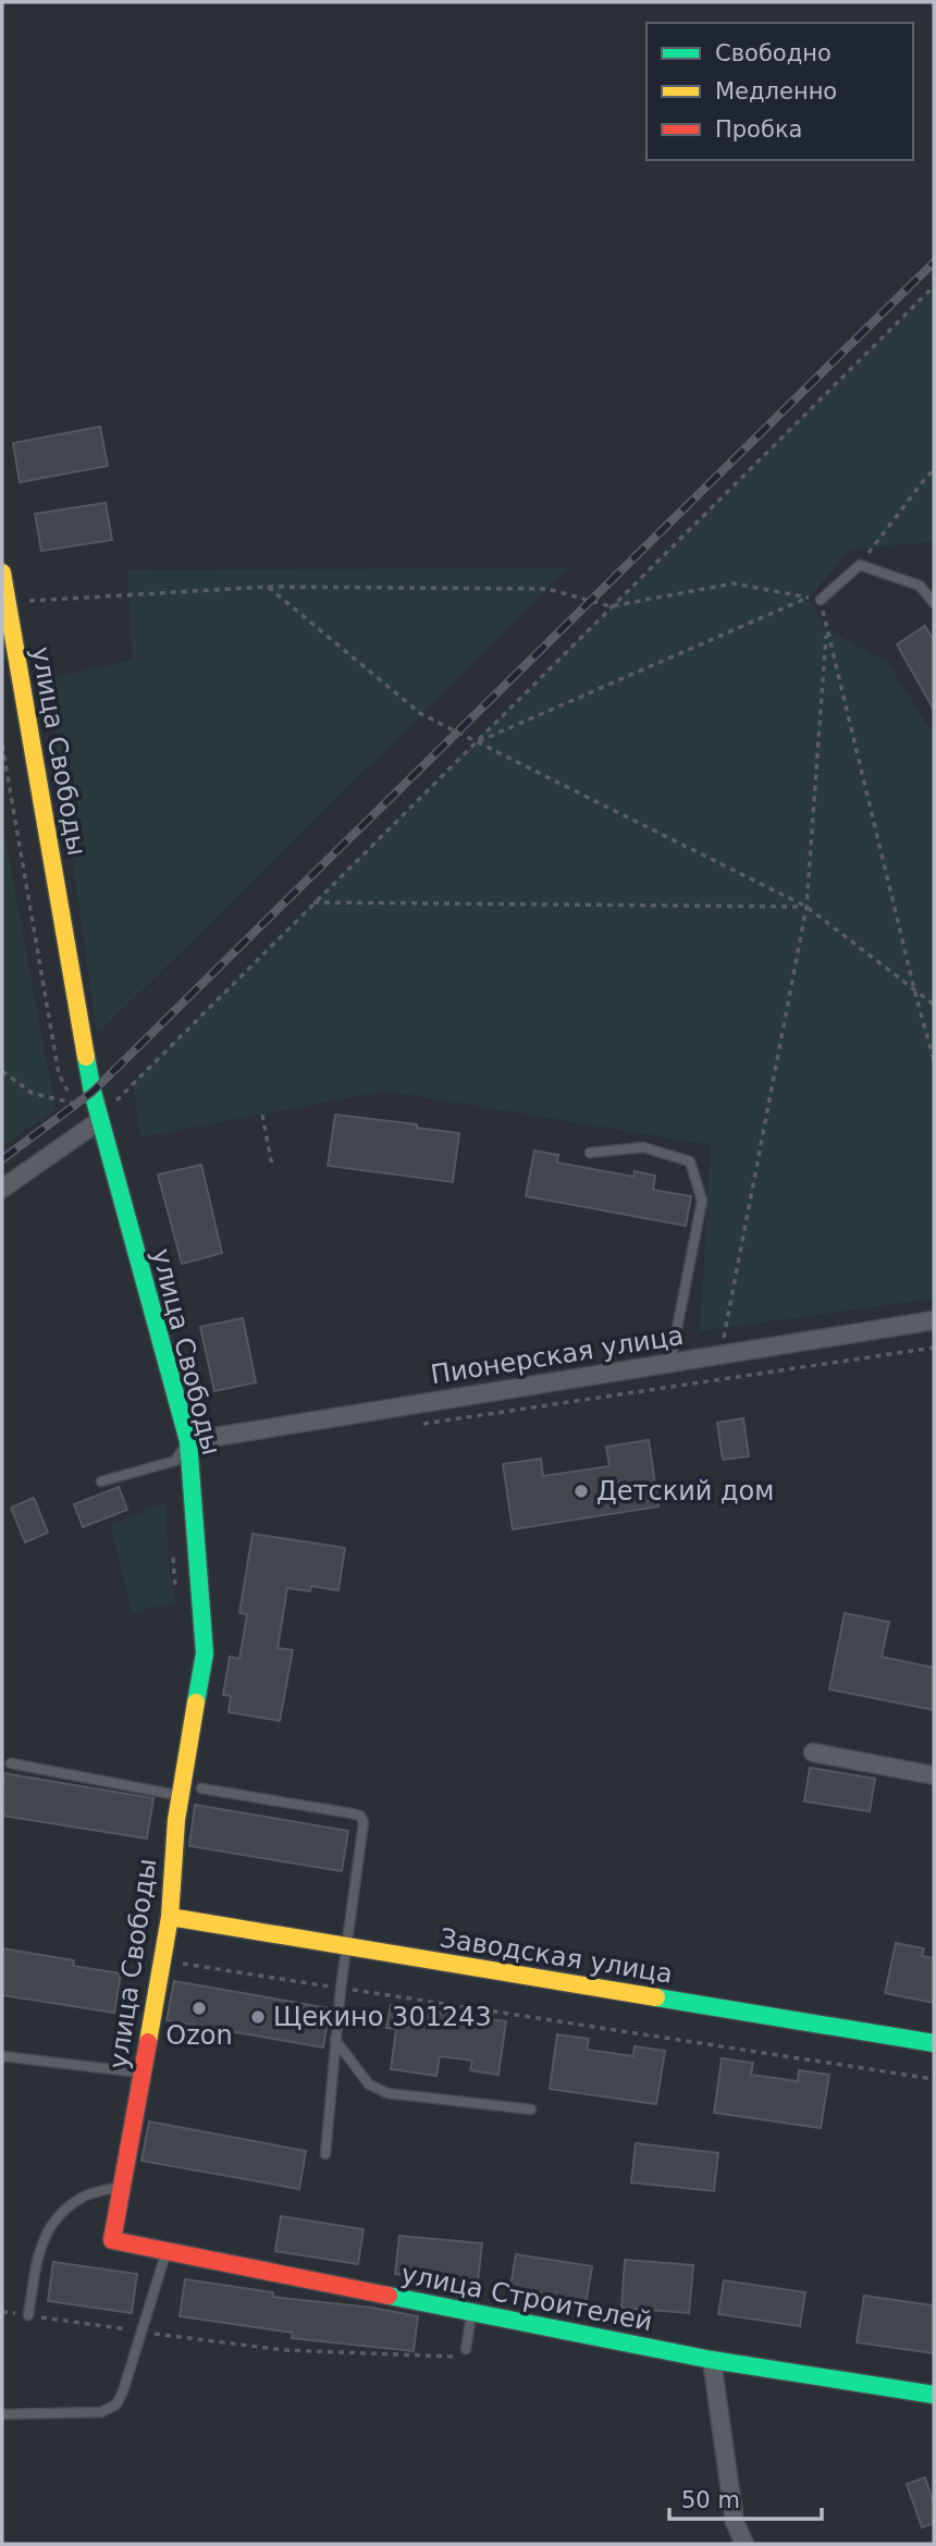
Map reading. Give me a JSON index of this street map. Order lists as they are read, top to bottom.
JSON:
{
  "streets": {
    "street": [
      "улица Свободы",
      "Пионерская улица",
      "Заводская улица",
      "улица Строителей"
    ]
  },
  "crossings": [
    ["улица Свободы", "Пионерская улица"],
    ["улица Свободы", "Заводская улица"],
    ["улица Свободы", "улица Строителей"]
  ],
  "places": ["Детский дом", "Ozon", "Щекино 301243"],
  "legend": ["Свободно", "Медленно", "Пробка"],
  "scale_bar": "50 m"
}
